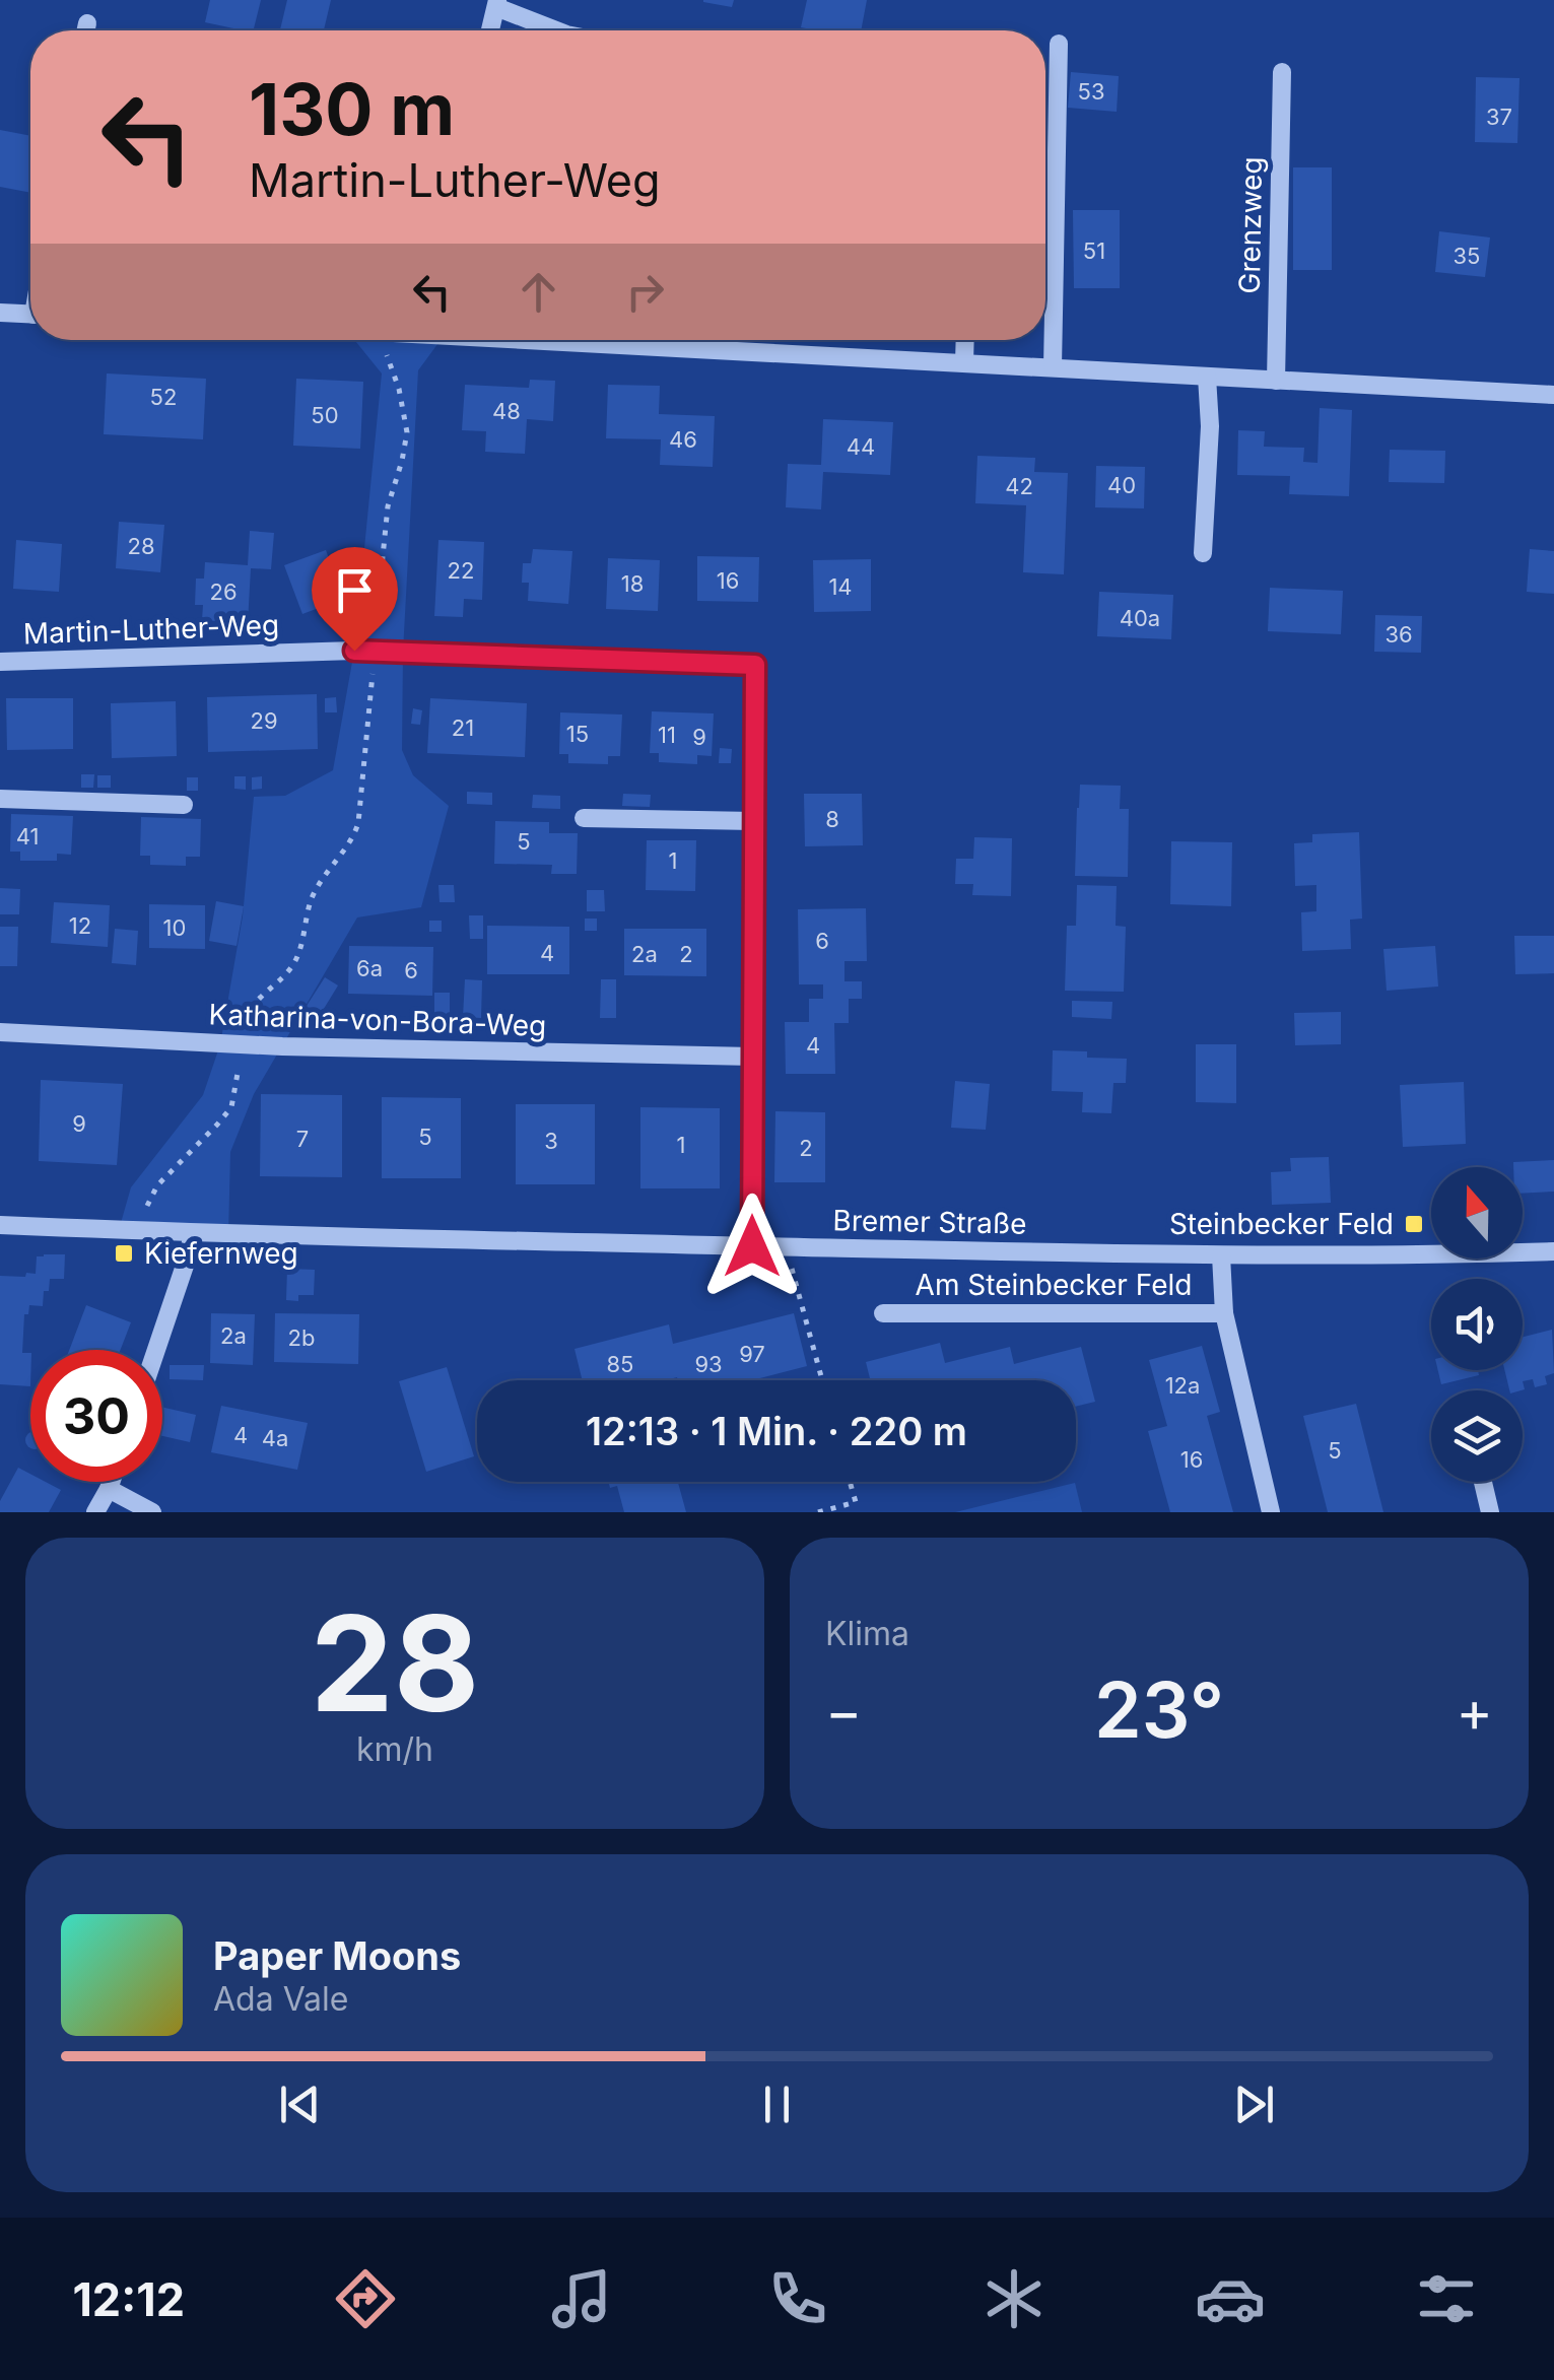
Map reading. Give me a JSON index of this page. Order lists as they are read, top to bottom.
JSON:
{
  "streets": {
    "street": [
      "Grenzweg",
      "Martin-Luther-Weg",
      "Katharina-von-Bora-Weg",
      "Bremer Straße",
      "Am Steinbecker Feld"
    ]
  },
  "crossings": [
    ["Martin-Luther-Weg", "Katharina-von-Bora-Weg"],
    ["Martin-Luther-Weg", "Bremer Straße"],
    ["Bremer Straße", "Am Steinbecker Feld"]
  ],
  "places": {
    "transit": ["Steinbecker Feld", "Kiefernweg"]
  },
  "house_numbers": [
    "53",
    "37",
    "51",
    "35",
    "52",
    "48",
    "50",
    "46",
    "44",
    "40",
    "42",
    "28",
    "22",
    "16",
    "18",
    "14",
    "26",
    "40a",
    "36",
    "29",
    "21",
    "15",
    "11",
    "9",
    "8",
    "41",
    "5",
    "1",
    "12",
    "10",
    "6",
    "4",
    "2a",
    "2",
    "6a",
    "6",
    "4",
    "9",
    "5",
    "7",
    "3",
    "1",
    "2",
    "2a",
    "2b",
    "97",
    "85",
    "93",
    "12a",
    "4",
    "4a",
    "5",
    "16"
  ],
  "north": "top",
  "page": {
    "turn": ["130 m", "Martin-Luther-Weg"],
    "limit": "30",
    "trip": "12:13 · 1 Min. · 220 m",
    "tile": [
      ["28", "km/h"],
      "Klima"
    ],
    "heat": ["−", "23°", "+"],
    "song": ["Paper Moons", "Ada Vale"],
    "tabs": "12:12"
  }
}
